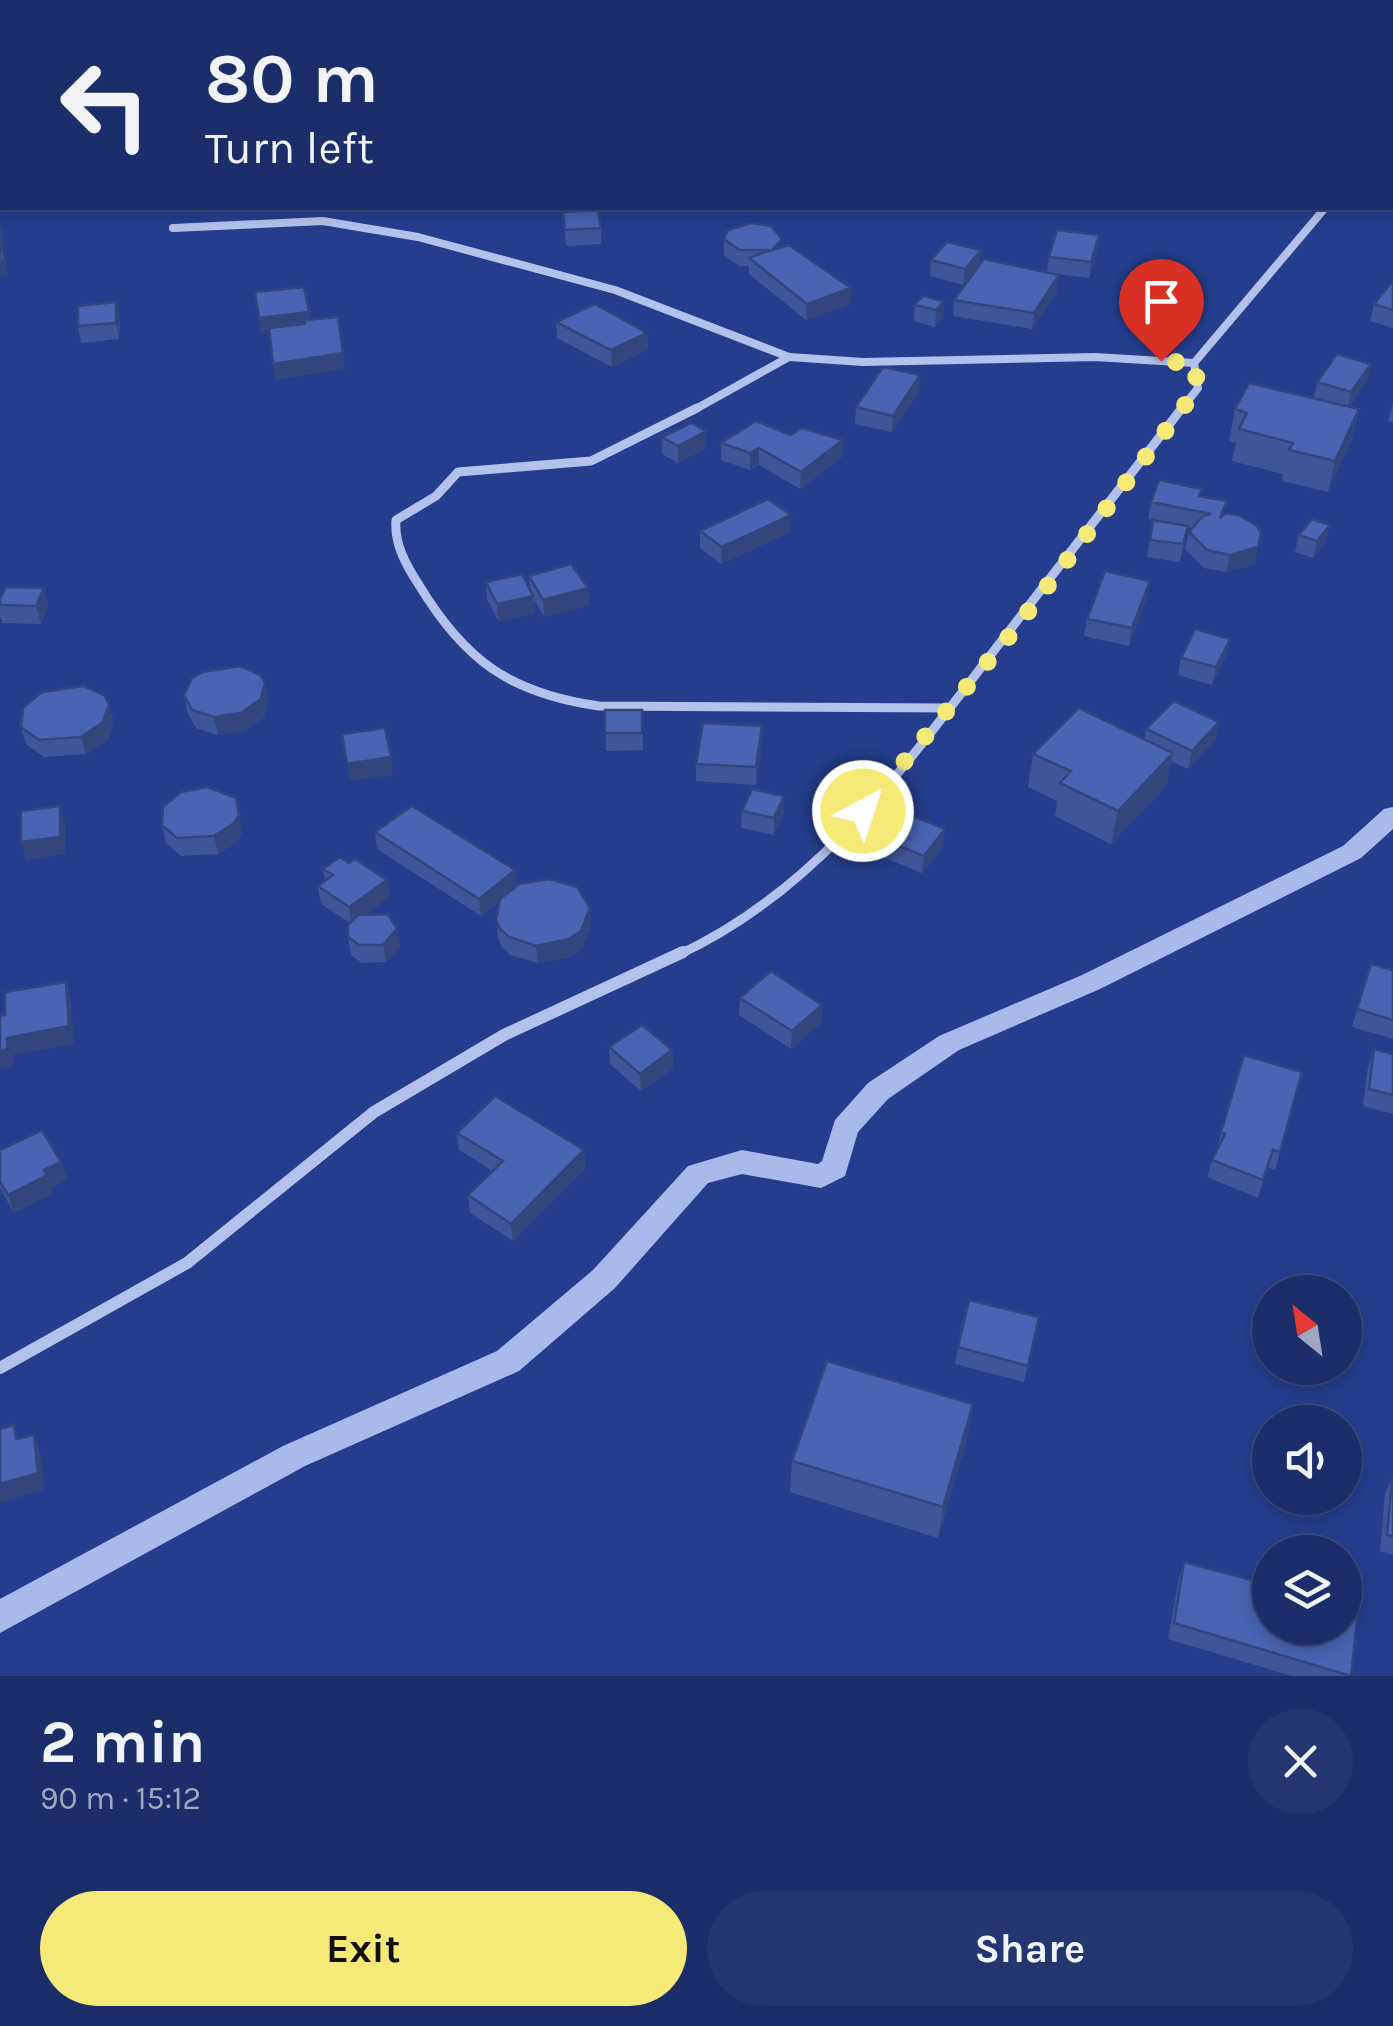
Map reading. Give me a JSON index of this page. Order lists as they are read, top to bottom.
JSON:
{
  "north": "top left",
  "page": {
    "turn": ["80 m", "Turn left"],
    "heading": ["2 min", "90 m · 15:12"],
    "buttons": ["Exit", "Share"]
  }
}
